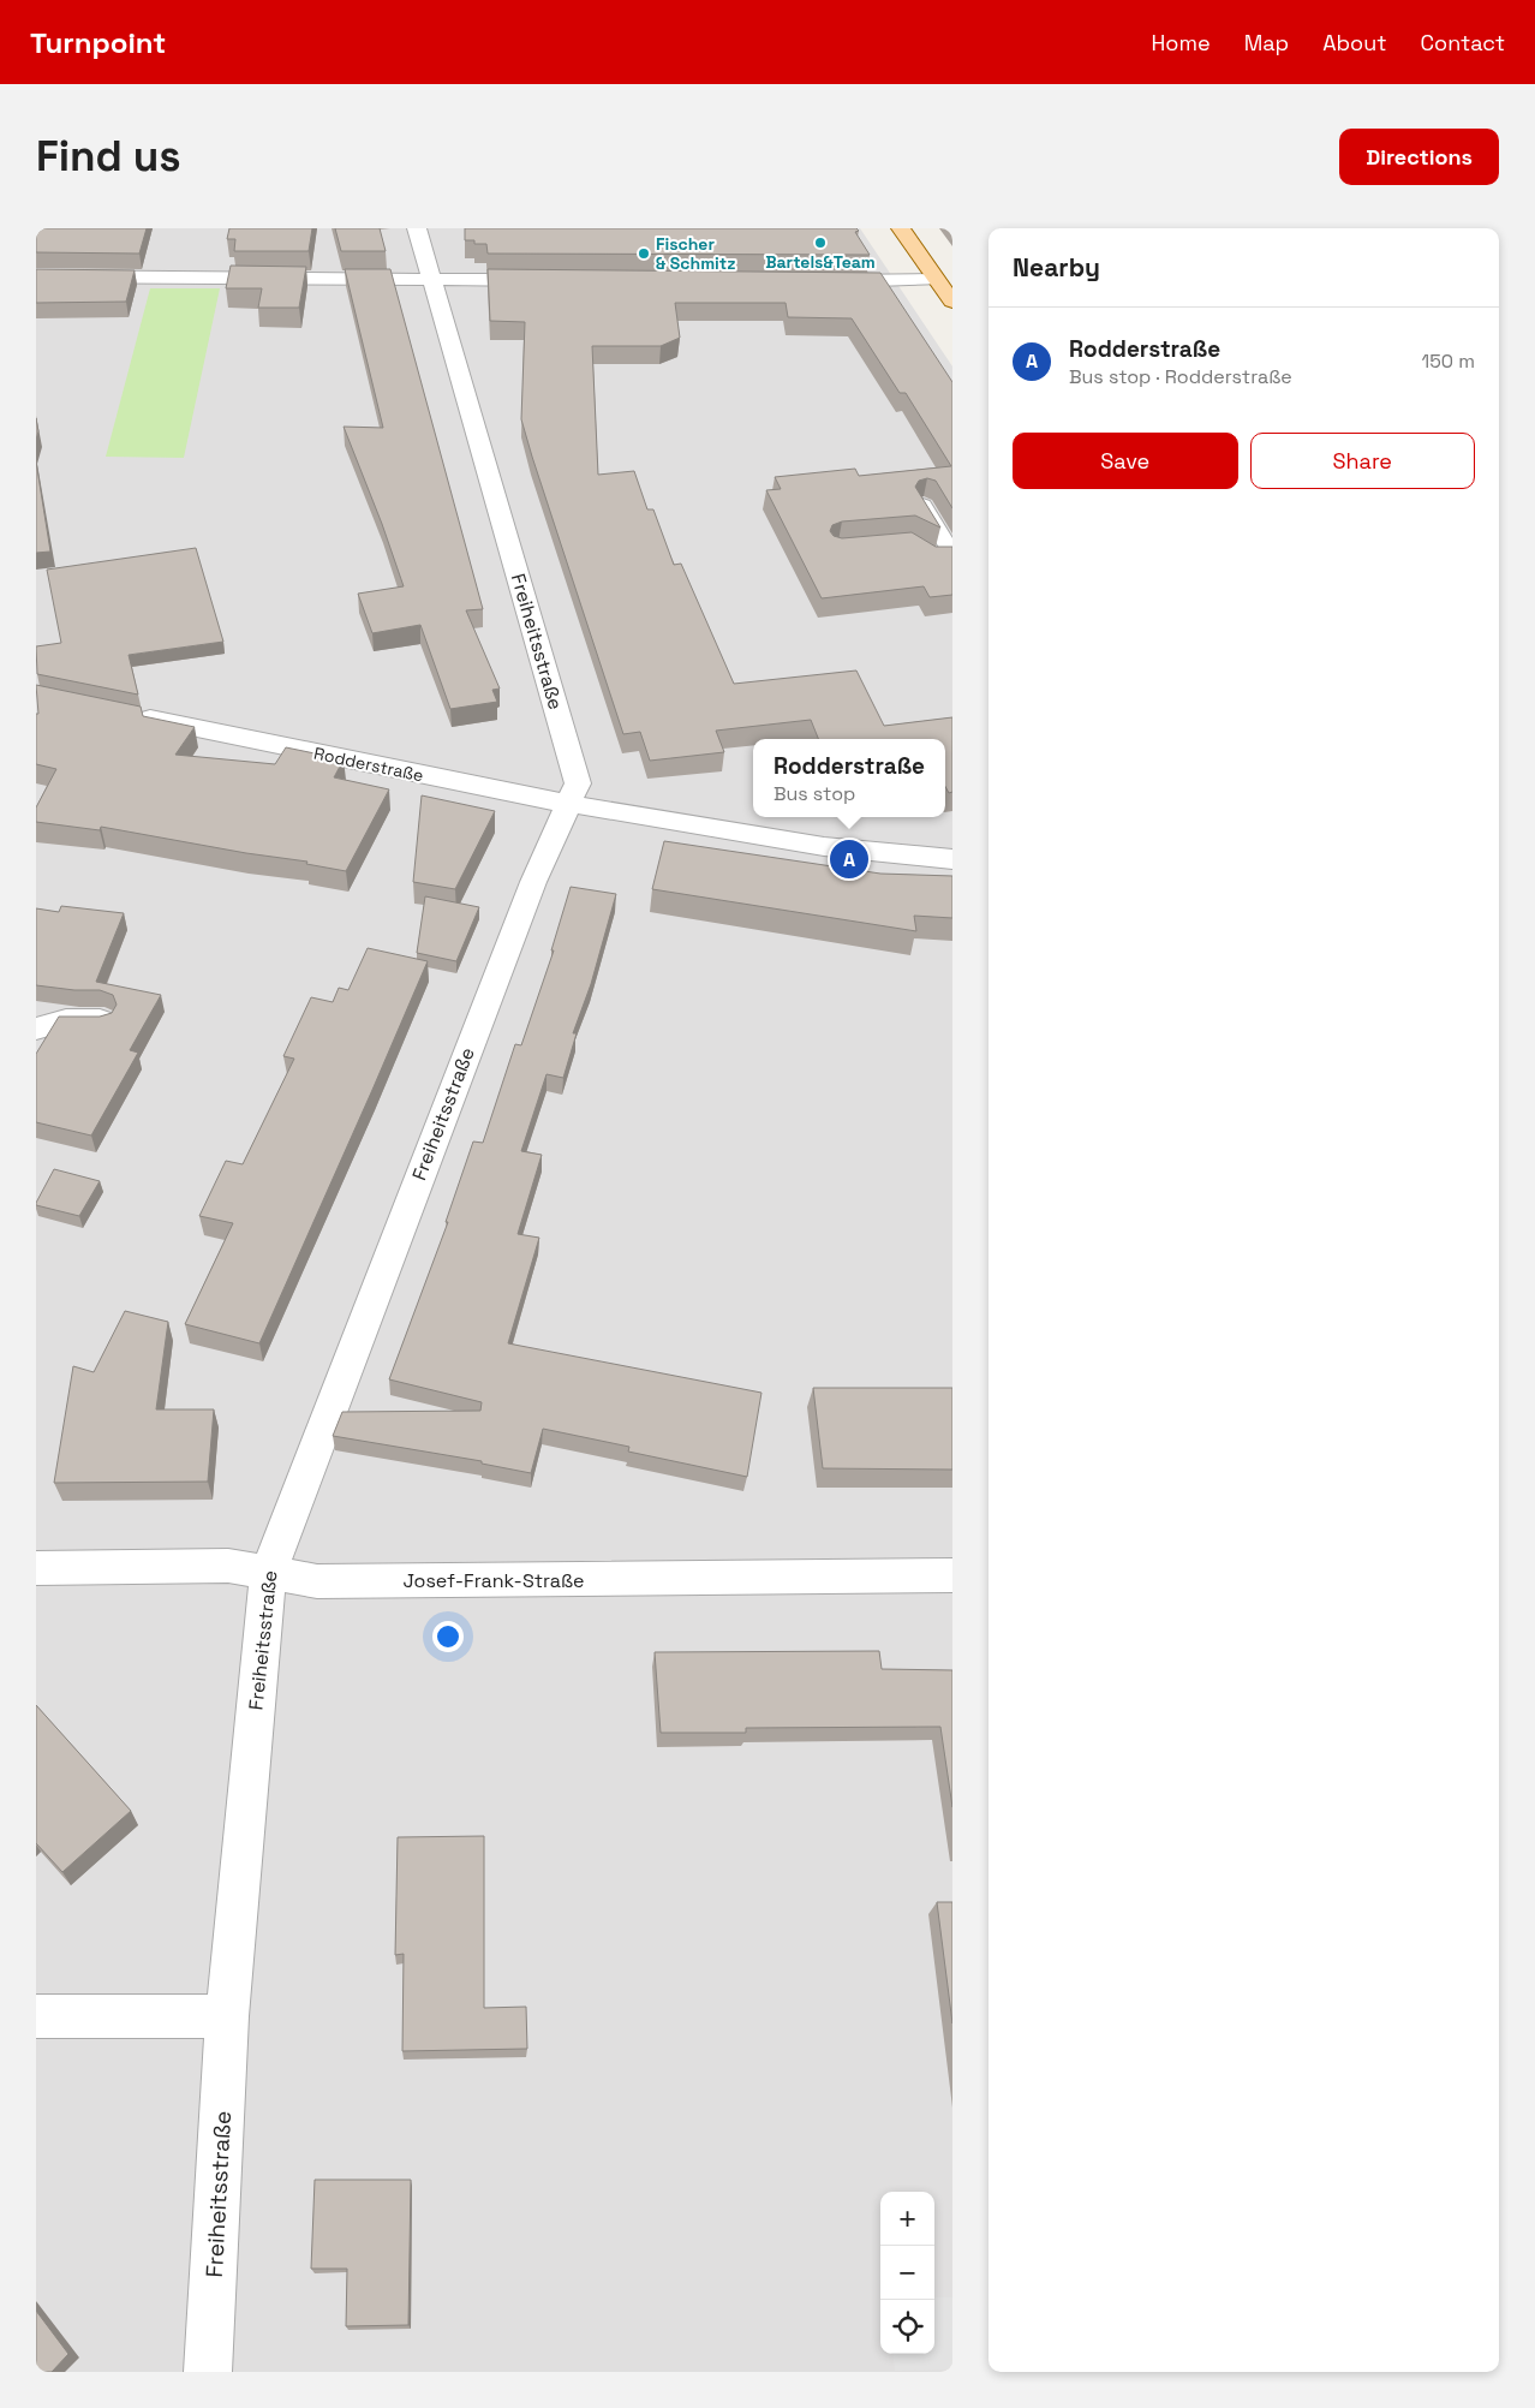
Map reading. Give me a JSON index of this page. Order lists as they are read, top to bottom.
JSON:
{
  "streets": {
    "street": ["Freiheitsstraße", "Rodderstraße", "Josef-Frank-Straße"]
  },
  "crossings": [
    ["Freiheitsstraße", "Rodderstraße"],
    ["Freiheitsstraße", "Josef-Frank-Straße"]
  ],
  "places": ["Bartels&Team", "Fischer & Schmitz"],
  "page": {
    "header": "Turnpoint",
    "nav": [
      "Home",
      "Map",
      "About",
      "Contact"
    ],
    "buttons": [
      "Directions",
      ["Save", "Share"]
    ],
    "title": "Find us",
    "heading": "Nearby",
    "list": [
      {
        "mark": "A",
        "name": "Rodderstraße",
        "note": "Bus stop · Rodderstraße",
        "value": "150 m"
      }
    ],
    "popup": ["Rodderstraße", "Bus stop"],
    "pins": "A",
    "map_buttons": ["+", "−"]
  }
}
